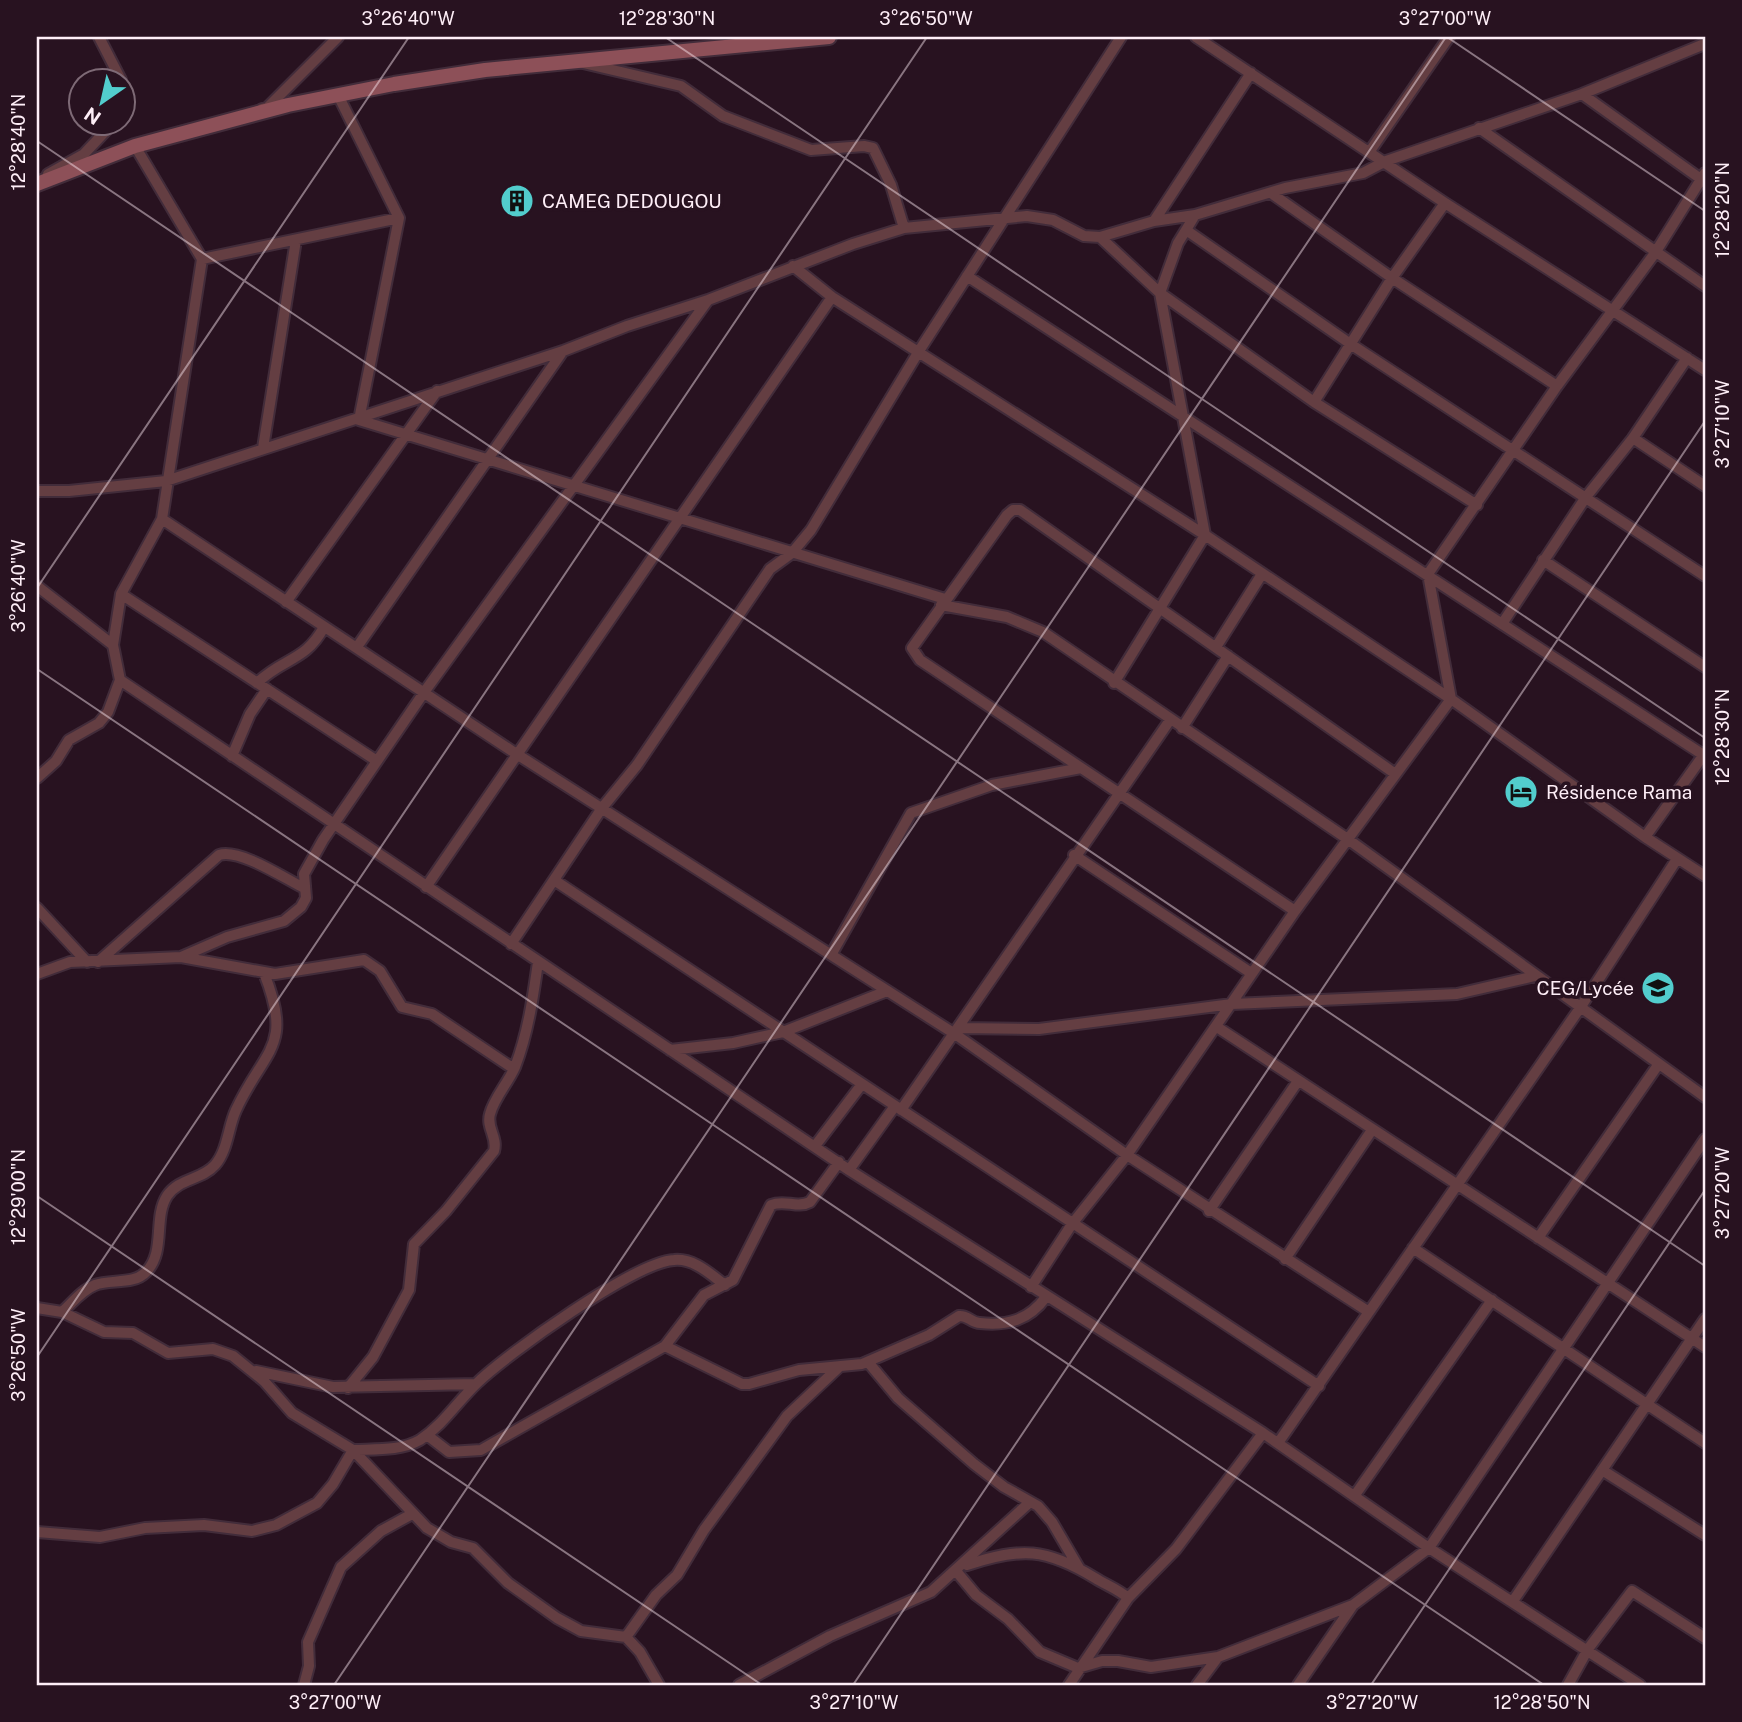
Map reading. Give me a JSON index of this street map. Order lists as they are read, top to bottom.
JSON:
{
  "places": {
    "building": ["CAMEG DEDOUGOU"],
    "hotel": ["Résidence Rama"],
    "school or university": ["CEG/Lycée"]
  },
  "north": "bottom left",
  "coordinates": [
    "3°26'40\"W",
    "12°28'30\"N",
    "3°26'50\"W",
    "3°27'00\"W",
    "12°28'40\"N",
    "12°28'20\"N",
    "3°27'10\"W",
    "3°27'20\"W",
    "12°29'00\"N",
    "12°28'50\"N"
  ]
}
